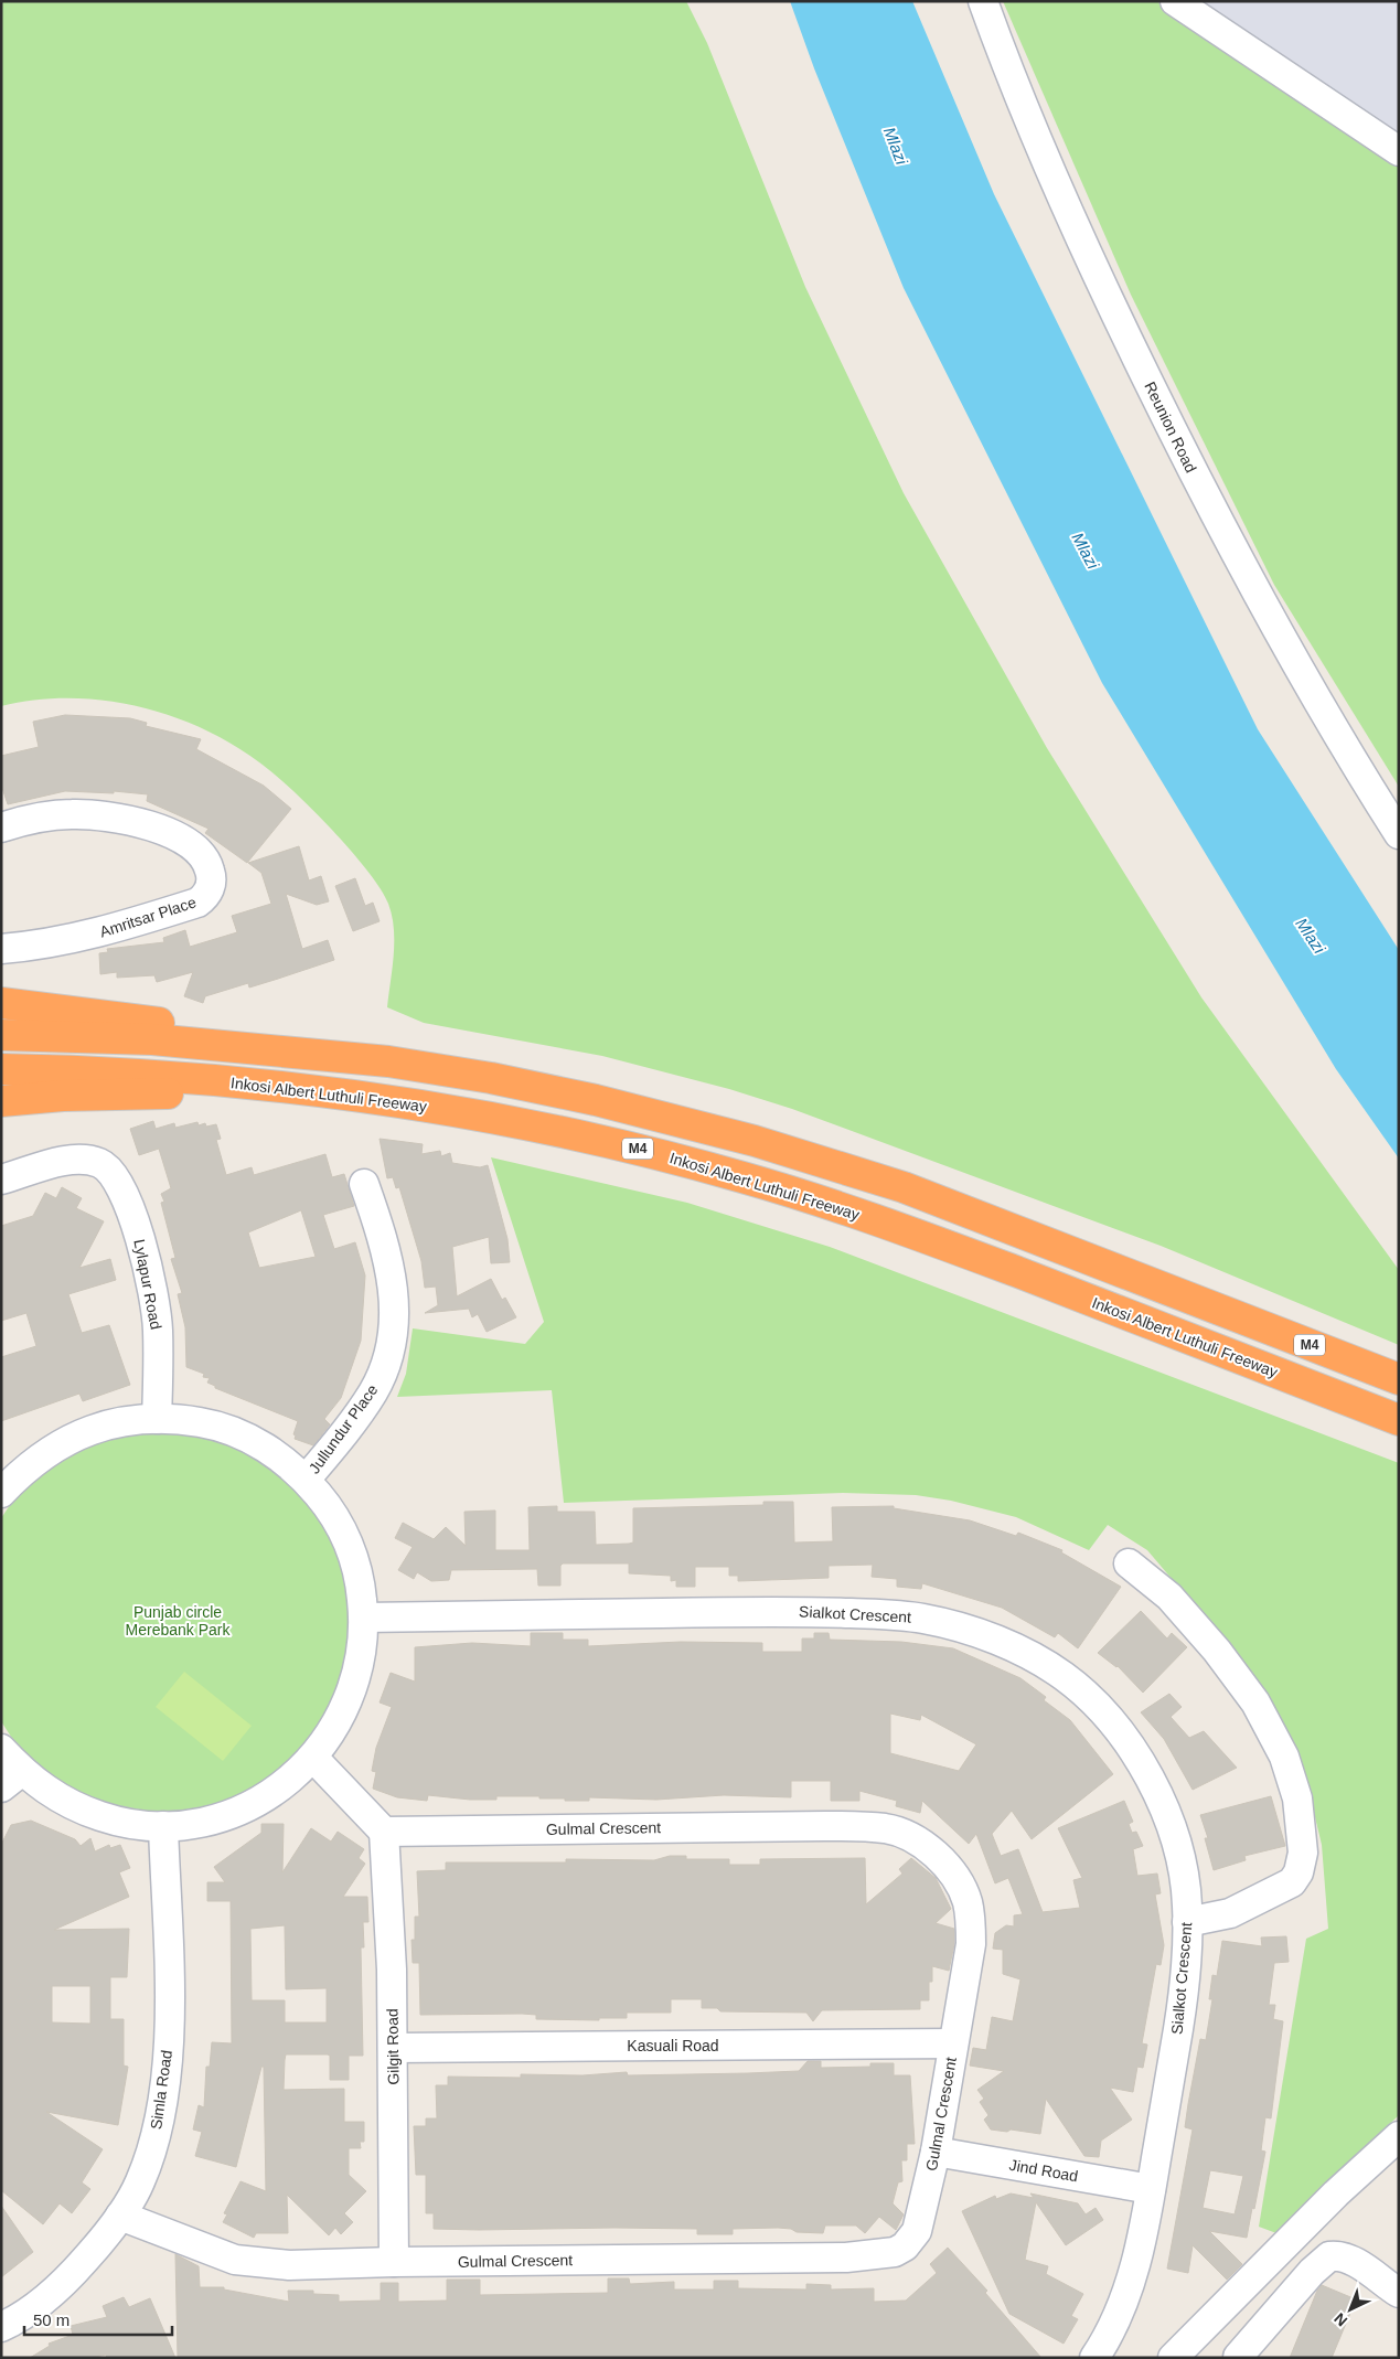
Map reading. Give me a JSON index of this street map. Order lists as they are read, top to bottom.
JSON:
{
  "streets": {
    "highway": ["Inkosi Albert Luthuli Freeway", "M4"],
    "street": [
      "Reunion Road",
      "Amritsar Place",
      "Lylapur Road",
      "Jullundur Place",
      "Sialkot Crescent",
      "Gulmal Crescent",
      "Kasuali Road",
      "Gilgit Road",
      "Simla Road",
      "Jind Road"
    ]
  },
  "crossings": [
    ["Sialkot Crescent", "Jind Road"],
    ["Gulmal Crescent", "Kasuali Road"],
    ["Gulmal Crescent", "Gilgit Road"],
    ["Gulmal Crescent", "Simla Road"],
    ["Gulmal Crescent", "Jind Road"],
    ["Kasuali Road", "Gilgit Road"]
  ],
  "water": ["Mlazi"],
  "parks": ["Punjab circle Merebank Park"],
  "scale_bar": "50 m",
  "north": "bottom left"
}
